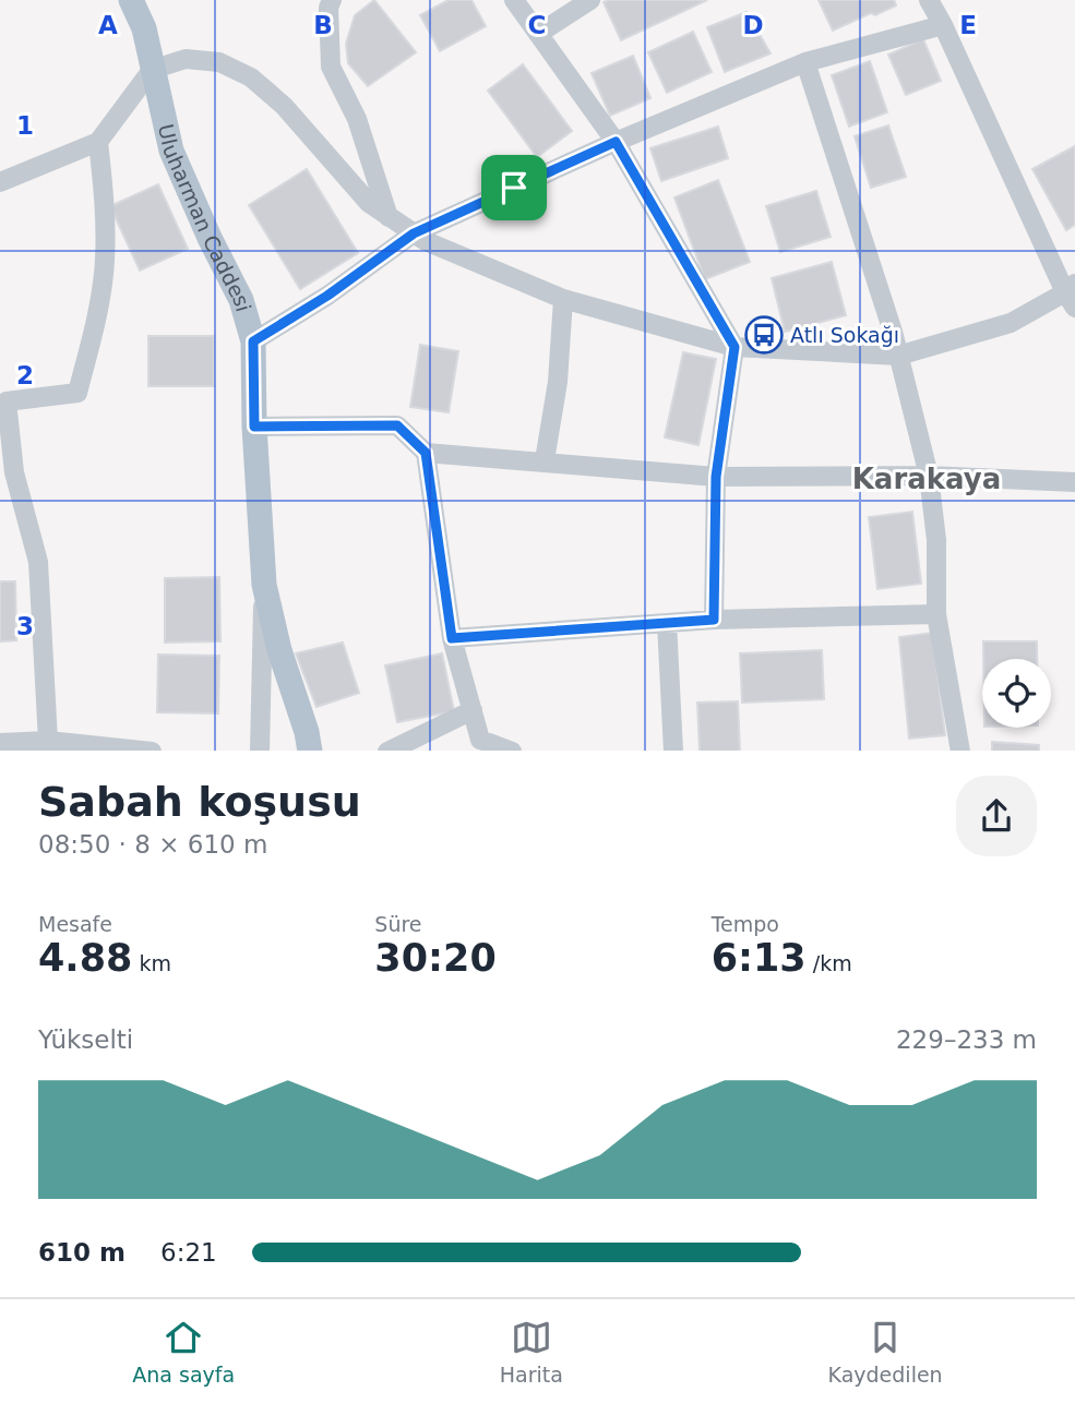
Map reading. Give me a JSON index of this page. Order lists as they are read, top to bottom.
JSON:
{
  "streets": {
    "main road": ["Uluharman Caddesi"]
  },
  "districts": ["Karakaya"],
  "places": {
    "bus stop": ["Atlı Sokağı"]
  },
  "page": {
    "heading": ["Sabah koşusu", "08:50 · 8 × 610 m"],
    "stats": [
      ["Mesafe", "4.88 km"],
      ["Süre", "30:20"],
      ["Tempo", "6:13 /km"]
    ],
    "chart": ["Yükselti", "229–233 m"],
    "list": [
      {
        "name": "610 m",
        "note": "6:21"
      }
    ],
    "tabs": ["Ana sayfa", "Harita", "Kaydedilen"]
  },
  "grid": {
    "columns": [
      "A",
      "B",
      "C",
      "D",
      "E"
    ],
    "rows": ["1", "2", "3"]
  }
}
